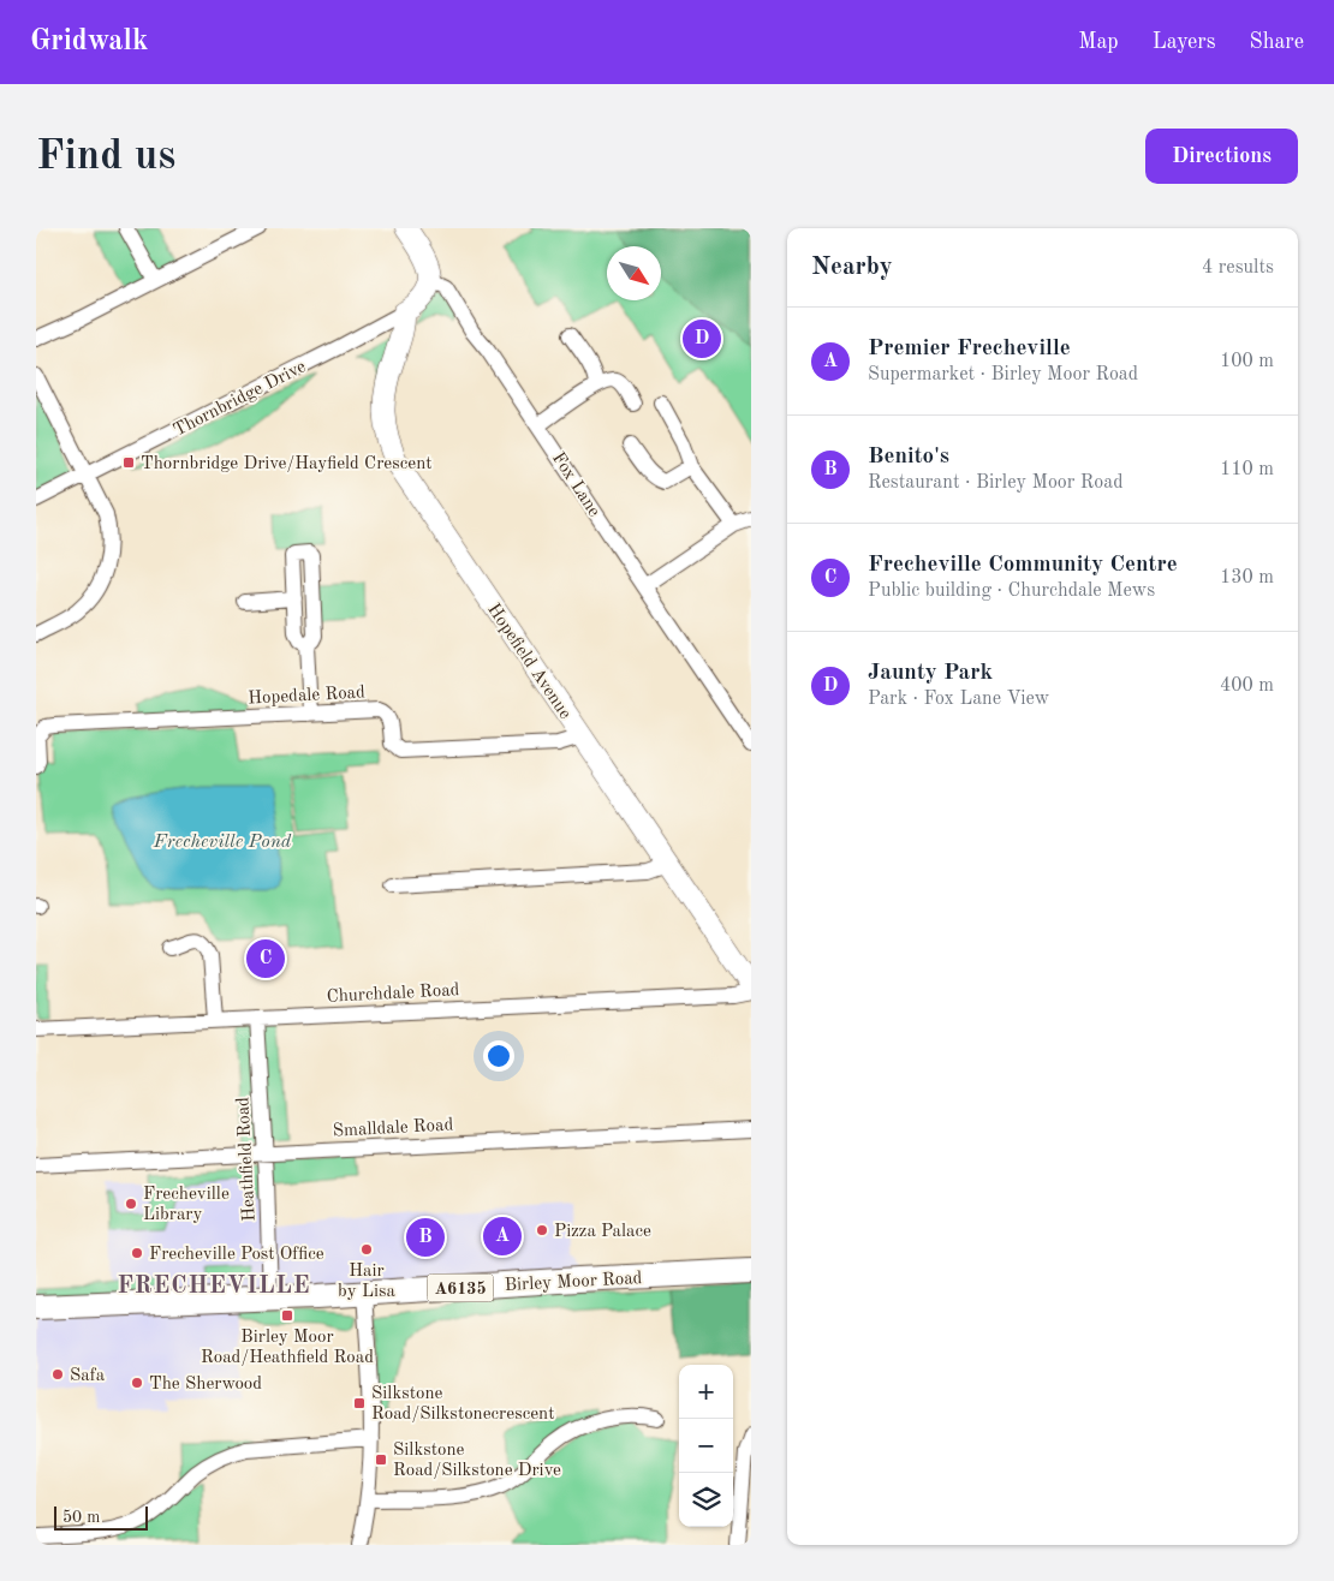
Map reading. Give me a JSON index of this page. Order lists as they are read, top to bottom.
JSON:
{
  "streets": {
    "main road": ["Birley Moor Road", "A6135"],
    "street": [
      "Thornbridge Drive",
      "Fox Lane",
      "Hopefield Avenue",
      "Hopedale Road",
      "Churchdale Road",
      "Smalldale Road",
      "Heathfield Road"
    ]
  },
  "crossings": [
    ["Thornbridge Drive", "Fox Lane"],
    ["Thornbridge Drive", "Hopefield Avenue"],
    ["Hopefield Avenue", "Hopedale Road"],
    ["Churchdale Road", "Heathfield Road"],
    ["Smalldale Road", "Heathfield Road"],
    ["Heathfield Road", "Birley Moor Road"]
  ],
  "districts": ["FRECHEVILLE"],
  "water": ["Frecheville Pond"],
  "places": {
    "transit": [
      "Thornbridge Drive/Hayfield Crescent",
      "Birley Moor Road/Heathfield Road",
      "Silkstone Road/Silkstonecrescent",
      "Silkstone Road/Silkstone Drive"
    ],
    "other": [
      "Frecheville Library",
      "Pizza Palace",
      "Hair by Lisa",
      "Frecheville Post Office",
      "Safa",
      "The Sherwood"
    ]
  },
  "scale_bar": "50 m",
  "north": "bottom right",
  "page": {
    "header": "Gridwalk",
    "nav": ["Map", "Layers", "Share"],
    "buttons": "Directions",
    "title": "Find us",
    "heading": ["Nearby", "4 results"],
    "list": [
      {
        "mark": "A",
        "name": "Premier Frecheville",
        "note": "Supermarket · Birley Moor Road",
        "value": "100 m"
      },
      {
        "mark": "B",
        "name": "Benito's",
        "note": "Restaurant · Birley Moor Road",
        "value": "110 m"
      },
      {
        "mark": "C",
        "name": "Frecheville Community Centre",
        "note": "Public building · Churchdale Mews",
        "value": "130 m"
      },
      {
        "mark": "D",
        "name": "Jaunty Park",
        "note": "Park · Fox Lane View",
        "value": "400 m"
      }
    ],
    "pins": [
      "D",
      "C",
      "A",
      "B"
    ],
    "map_buttons": ["+", "−"],
    "scale": "50 m"
  }
}
